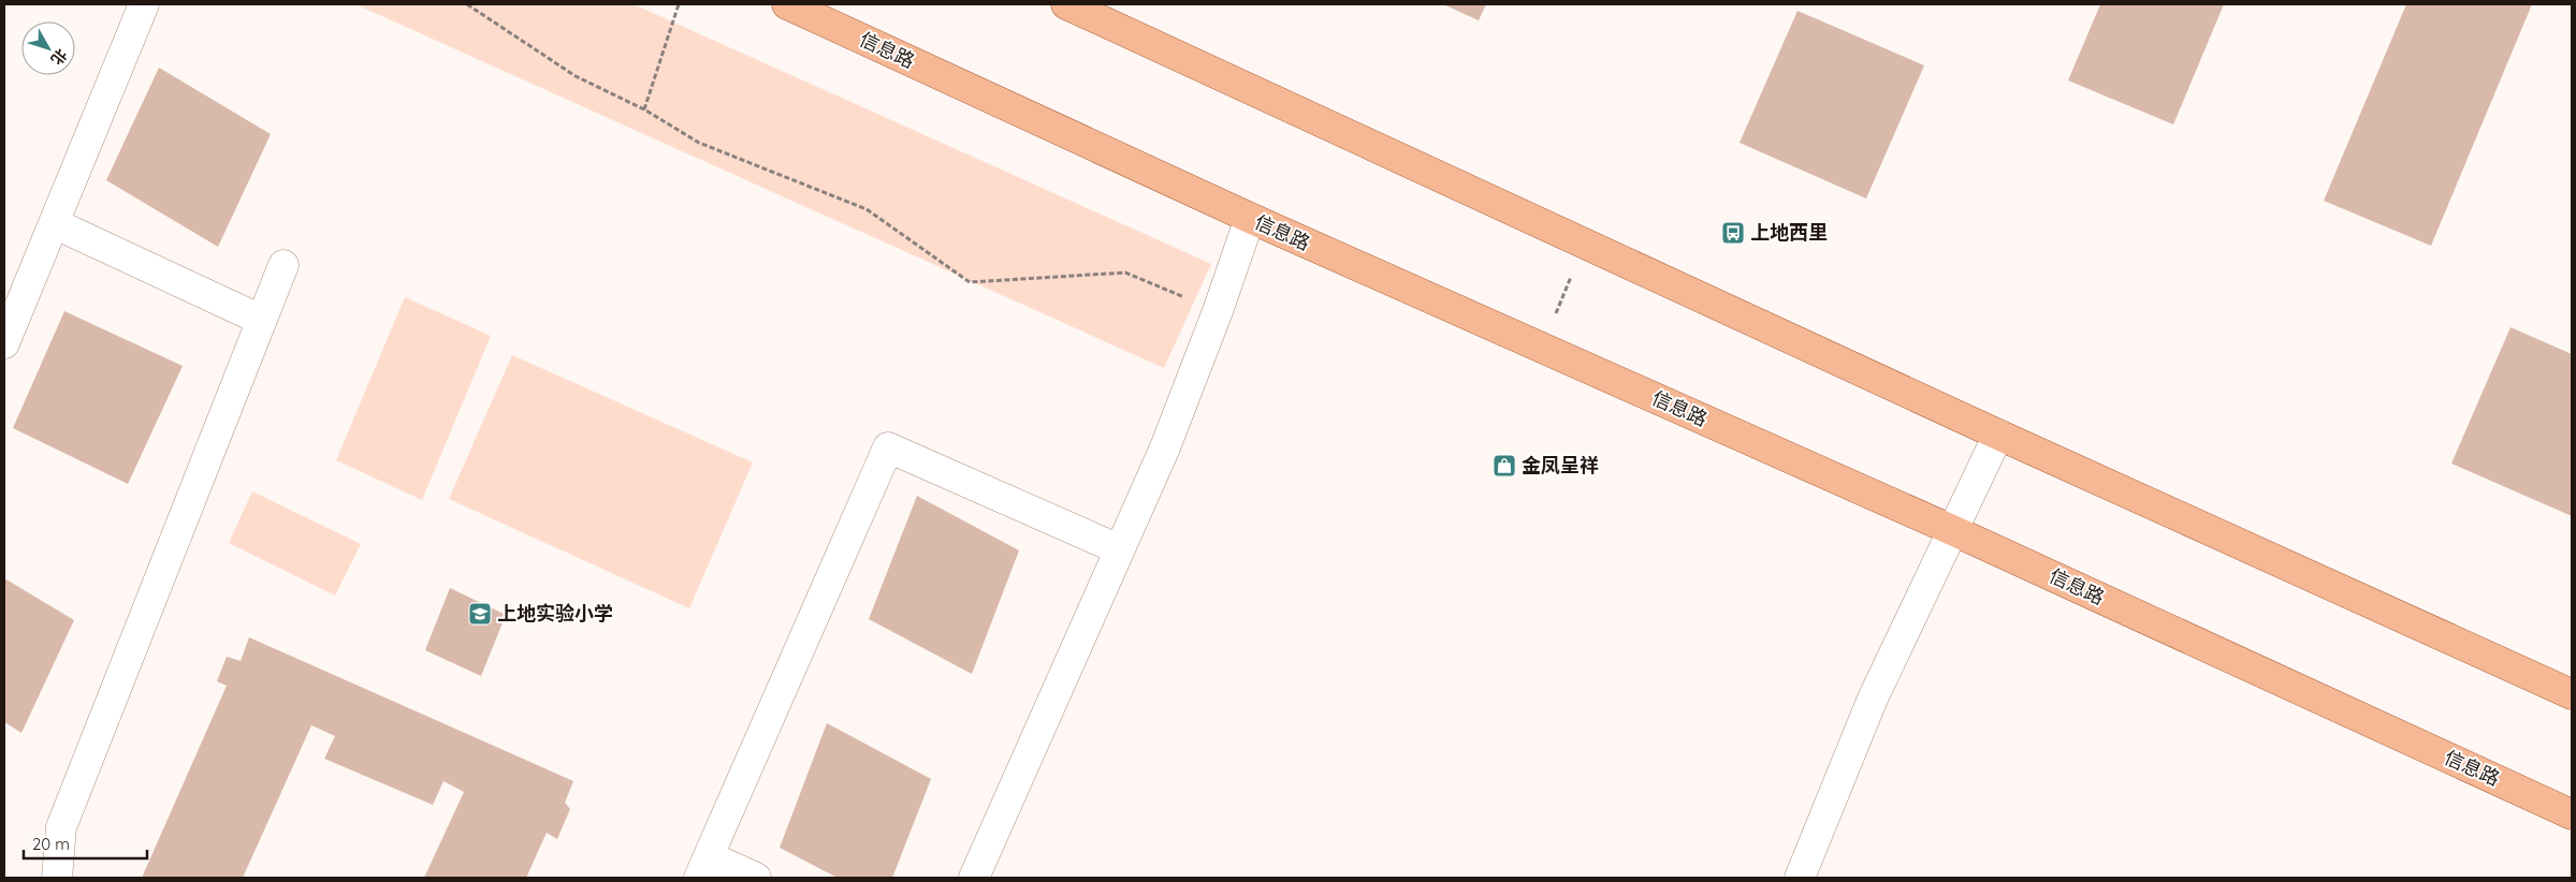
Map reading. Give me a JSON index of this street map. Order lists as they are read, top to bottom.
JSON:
{
  "streets": {
    "main road": ["信息路"]
  },
  "places": {
    "bus stop": ["上地西里"],
    "shop": ["金凤呈祥"],
    "school or university": ["上地实验小学"]
  },
  "scale_bar": "20 m",
  "north": "bottom right"
}
